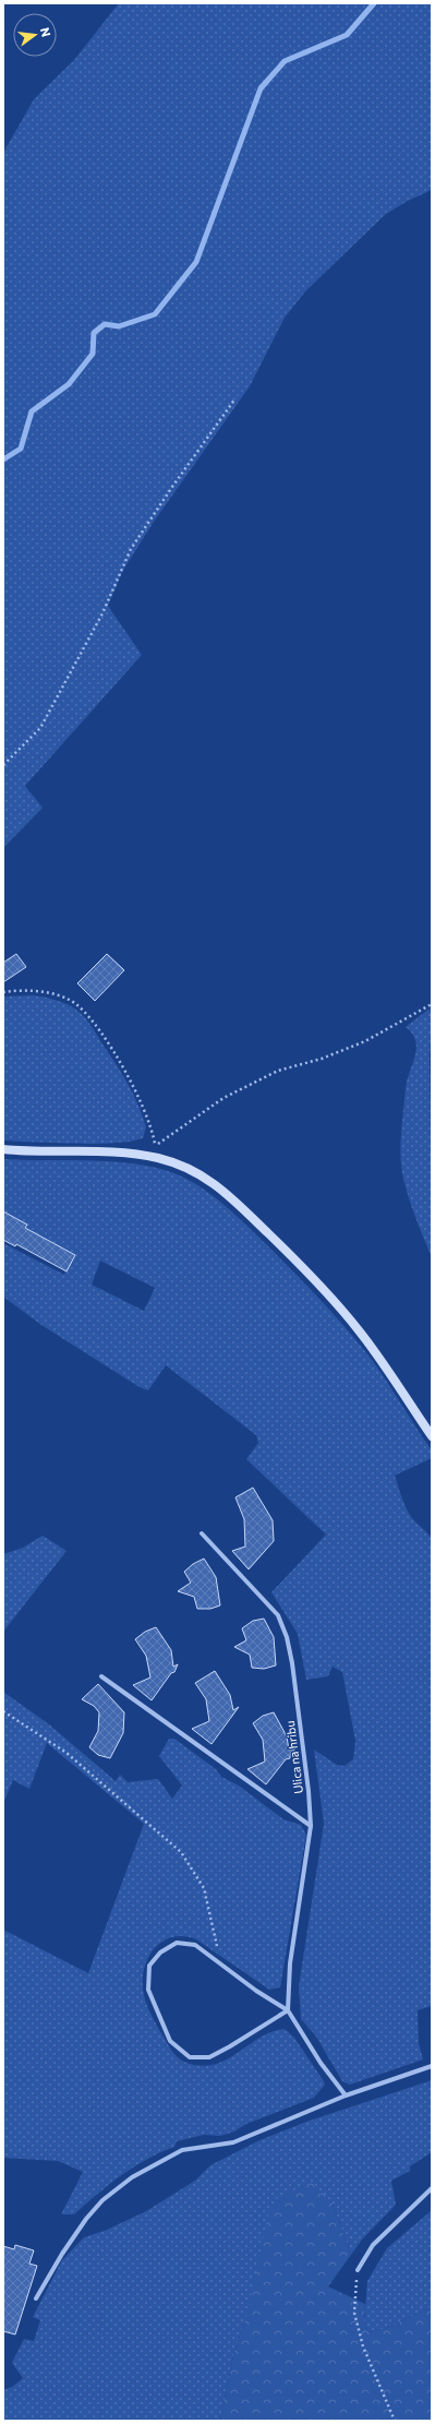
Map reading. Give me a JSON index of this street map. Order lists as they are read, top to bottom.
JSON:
{
  "streets": {
    "street": ["Ulica na hribu"]
  },
  "north": "right"
}
